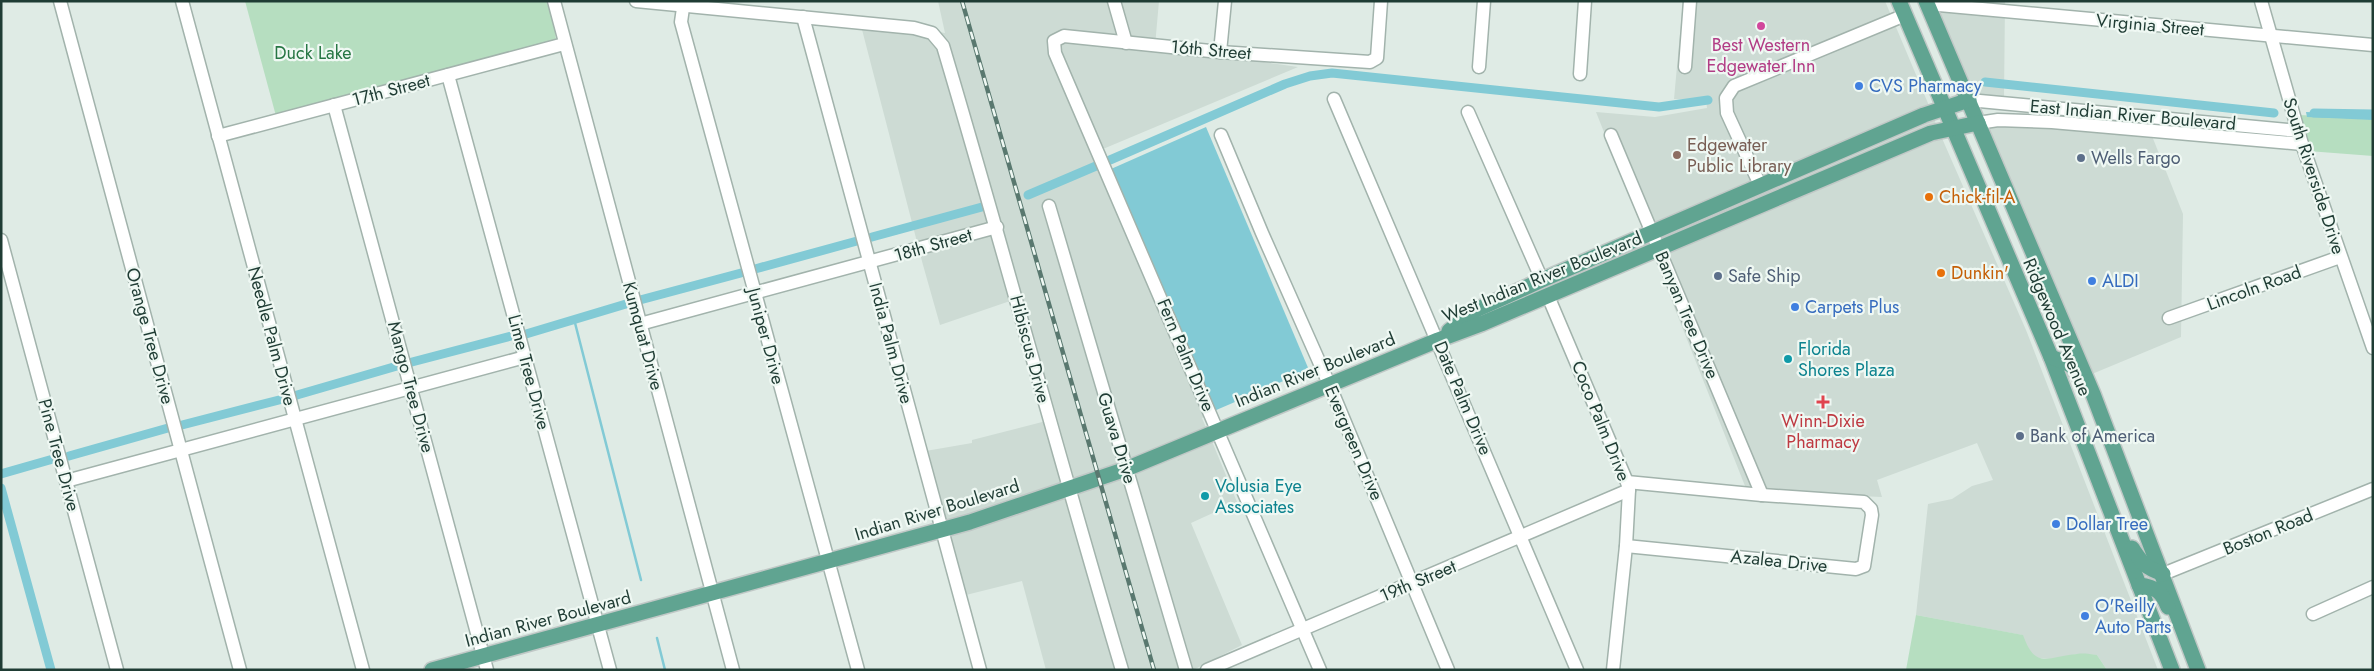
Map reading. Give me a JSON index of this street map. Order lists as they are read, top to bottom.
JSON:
{
  "streets": {
    "main road": ["West Indian River Boulevard", "Ridgewood Avenue", "Indian River Boulevard"],
    "street": [
      "Virginia Street",
      "16th Street",
      "17th Street",
      "East Indian River Boulevard",
      "South Riverside Drive",
      "18th Street",
      "Lincoln Road",
      "Banyan Tree Drive",
      "Orange Tree Drive",
      "Needle Palm Drive",
      "Kumquat Drive",
      "Juniper Drive",
      "India Palm Drive",
      "Hibiscus Drive",
      "Fern Palm Drive",
      "Lime Tree Drive",
      "Mango Tree Drive",
      "Date Palm Drive",
      "Coco Palm Drive",
      "Guava Drive",
      "Evergreen Drive",
      "Pine Tree Drive",
      "Boston Road",
      "Azalea Drive",
      "19th Street"
    ]
  },
  "crossings": [
    ["Virginia Street", "South Riverside Drive"],
    ["Virginia Street", "Ridgewood Avenue"],
    ["16th Street", "Fern Palm Drive"],
    ["17th Street", "Needle Palm Drive"],
    ["17th Street", "Kumquat Drive"],
    ["17th Street", "Lime Tree Drive"],
    ["17th Street", "Mango Tree Drive"],
    ["East Indian River Boulevard", "South Riverside Drive"],
    ["East Indian River Boulevard", "West Indian River Boulevard"],
    ["East Indian River Boulevard", "Ridgewood Avenue"],
    ["South Riverside Drive", "Lincoln Road"],
    ["18th Street", "Kumquat Drive"],
    ["18th Street", "Juniper Drive"],
    ["18th Street", "India Palm Drive"],
    ["18th Street", "Hibiscus Drive"],
    ["West Indian River Boulevard", "Banyan Tree Drive"],
    ["West Indian River Boulevard", "Ridgewood Avenue"],
    ["West Indian River Boulevard", "Indian River Boulevard"],
    ["West Indian River Boulevard", "Date Palm Drive"],
    ["West Indian River Boulevard", "Coco Palm Drive"],
    ["Banyan Tree Drive", "19th Street"],
    ["Ridgewood Avenue", "Boston Road"],
    ["Kumquat Drive", "Indian River Boulevard"],
    ["Juniper Drive", "Indian River Boulevard"],
    ["India Palm Drive", "Hibiscus Drive"],
    ["India Palm Drive", "Indian River Boulevard"],
    ["Hibiscus Drive", "Indian River Boulevard"],
    ["Fern Palm Drive", "Indian River Boulevard"],
    ["Fern Palm Drive", "19th Street"],
    ["Indian River Boulevard", "Lime Tree Drive"],
    ["Indian River Boulevard", "Mango Tree Drive"],
    ["Indian River Boulevard", "Date Palm Drive"],
    ["Indian River Boulevard", "Guava Drive"],
    ["Indian River Boulevard", "Evergreen Drive"],
    ["Date Palm Drive", "19th Street"],
    ["Coco Palm Drive", "Azalea Drive"],
    ["Coco Palm Drive", "19th Street"],
    ["Evergreen Drive", "19th Street"],
    ["Azalea Drive", "19th Street"]
  ],
  "parks": ["Duck Lake"],
  "places": {
    "other": [
      "Best Western Edgewater Inn",
      "CVS Pharmacy",
      "Edgewater Public Library",
      "Wells Fargo",
      "Chick-fil-A",
      "Dunkin'",
      "Safe Ship",
      "ALDI",
      "Carpets Plus",
      "Florida Shores Plaza",
      "Bank of America",
      "Volusia Eye Associates",
      "Dollar Tree",
      "O'Reilly Auto Parts"
    ],
    "health": ["Winn-Dixie Pharmacy"]
  }
}
